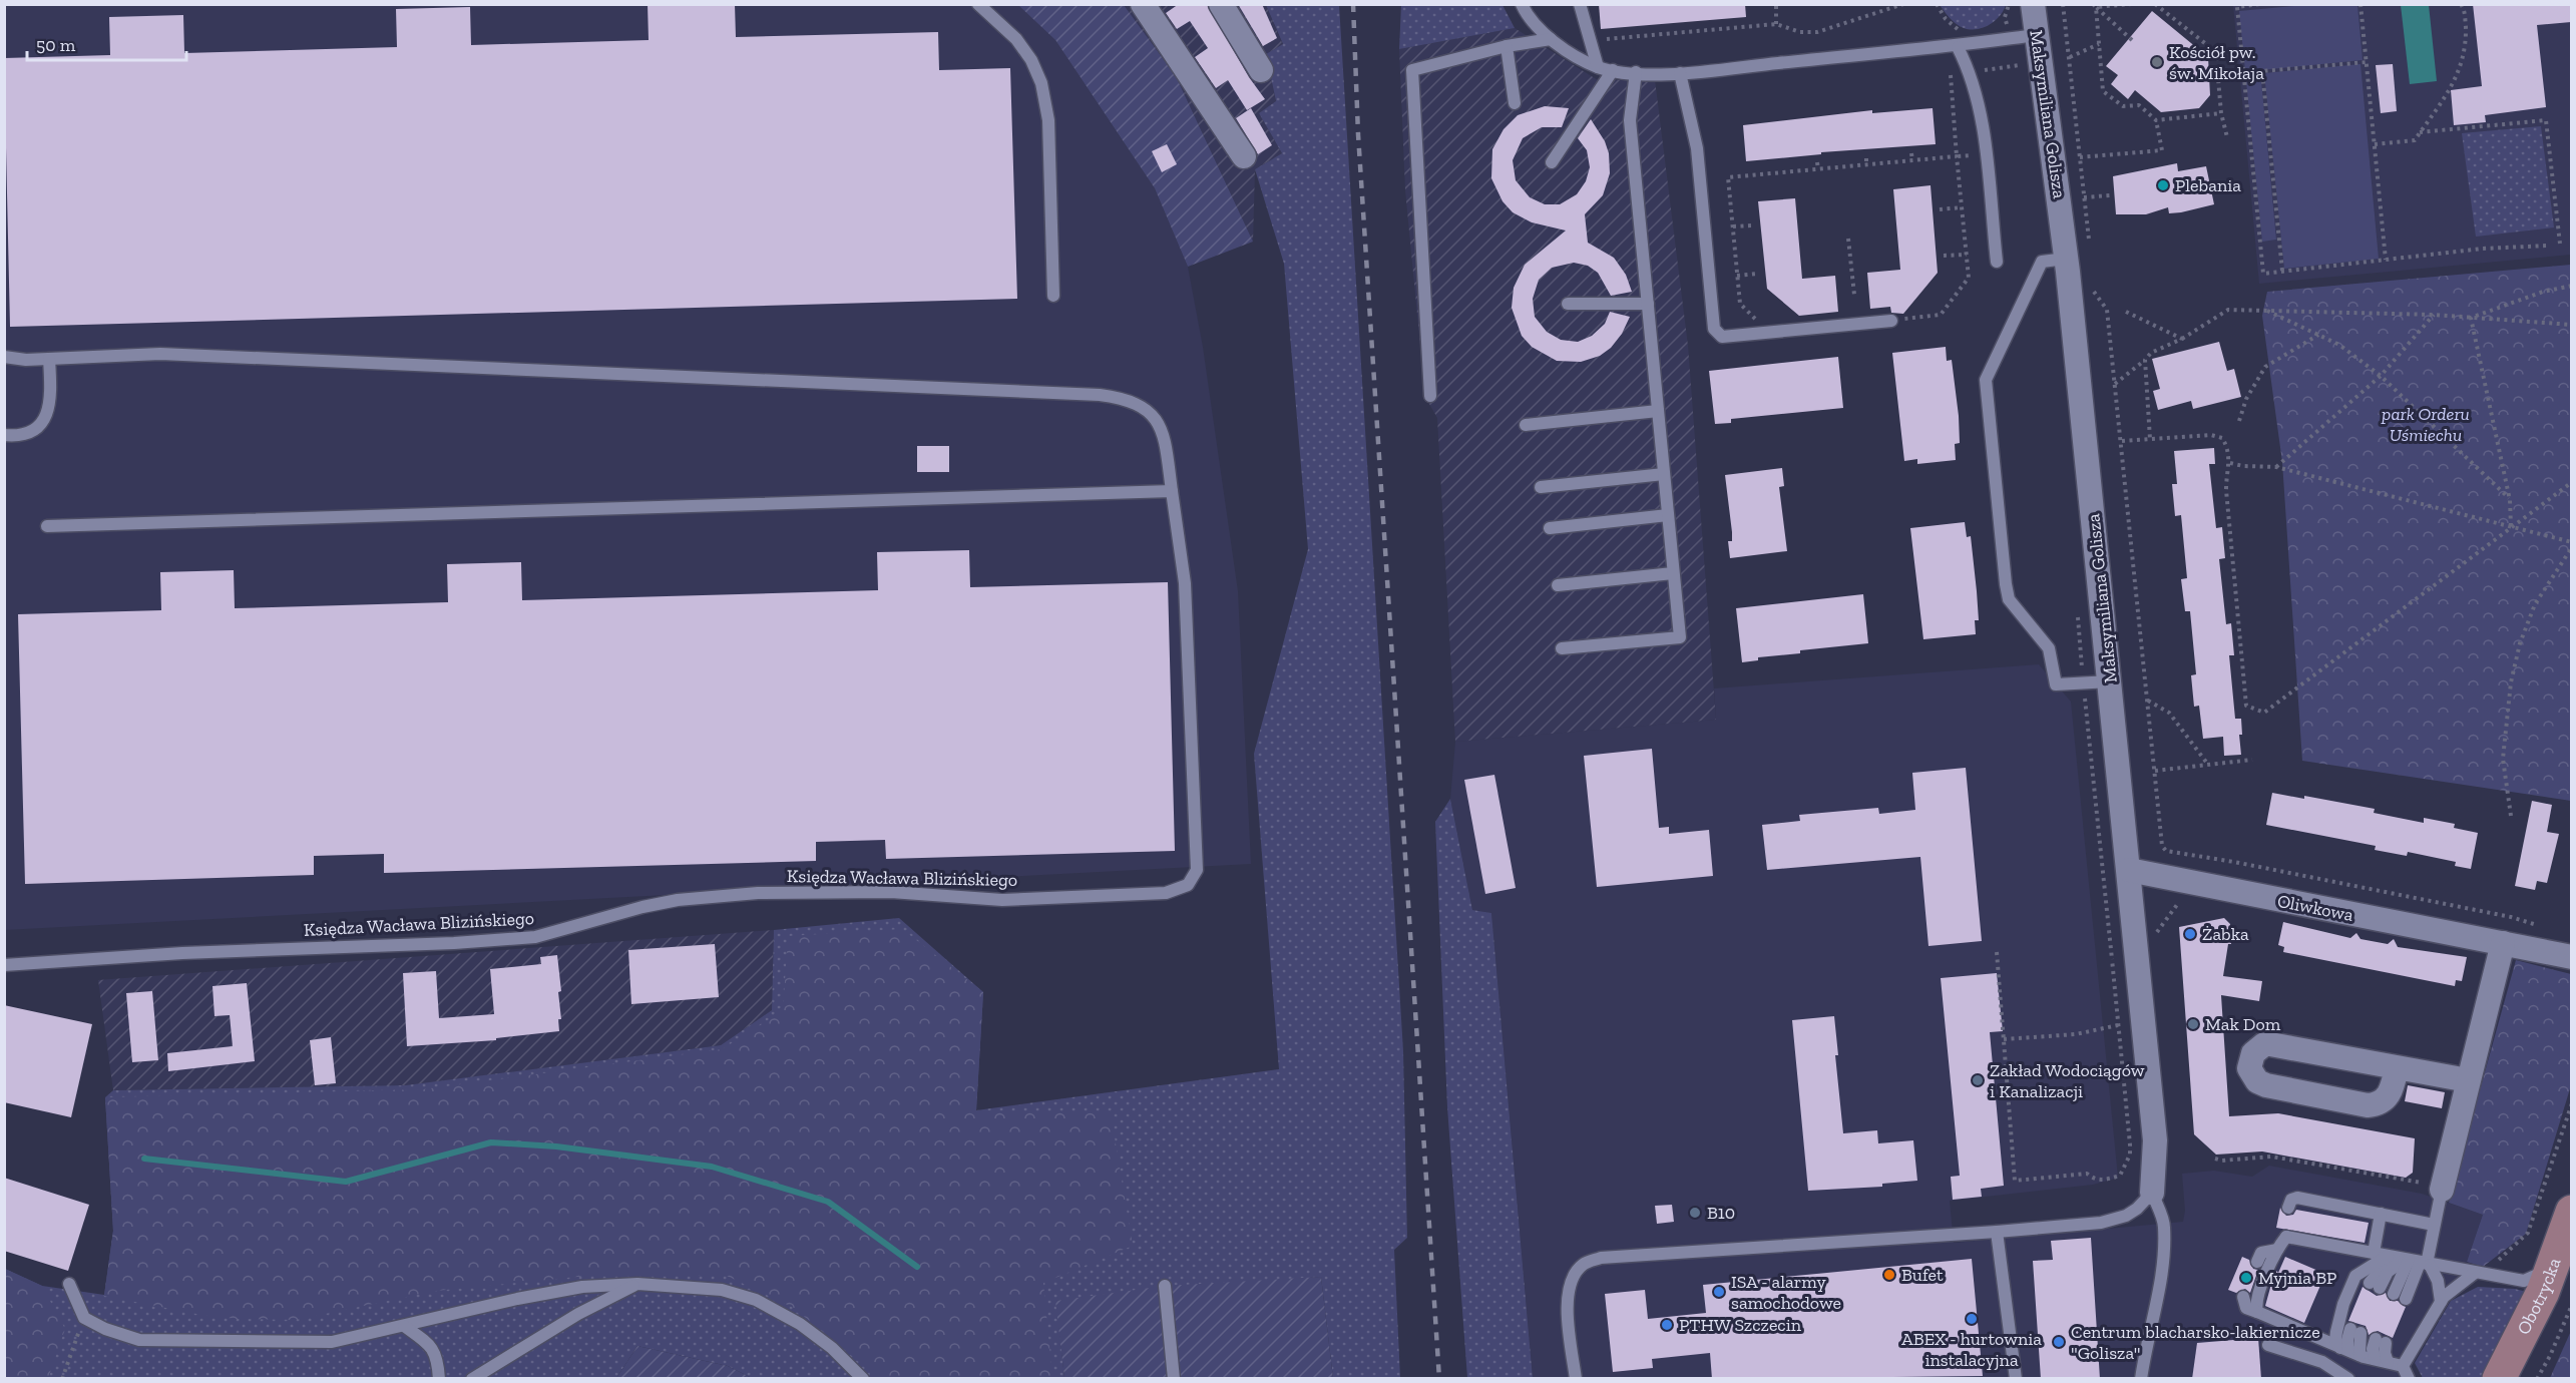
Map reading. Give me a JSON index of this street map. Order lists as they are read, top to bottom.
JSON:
{
  "streets": {
    "street": ["Maksymiliana Golisza", "Oliwkowa", "Obotrycka"],
    "lane": ["Księdza Wacława Blizińskiego"]
  },
  "crossings": [
    ["Maksymiliana Golisza", "Oliwkowa"]
  ],
  "parks": ["park Orderu Uśmiechu"],
  "places": [
    "Kościół pw. św. Mikołaja",
    "Plebania",
    "Żabka",
    "Mak Dom",
    "Zakład Wodociągów i Kanalizacji",
    "B10",
    "Bufet",
    "Myjnia BP",
    "ISA - alarmy samochodowe",
    "ABEX - hurtownia instalacyjna",
    "PTHW Szczecin",
    "Centrum blacharsko-lakiernicze \"Golisza\""
  ],
  "scale_bar": "50 m"
}
